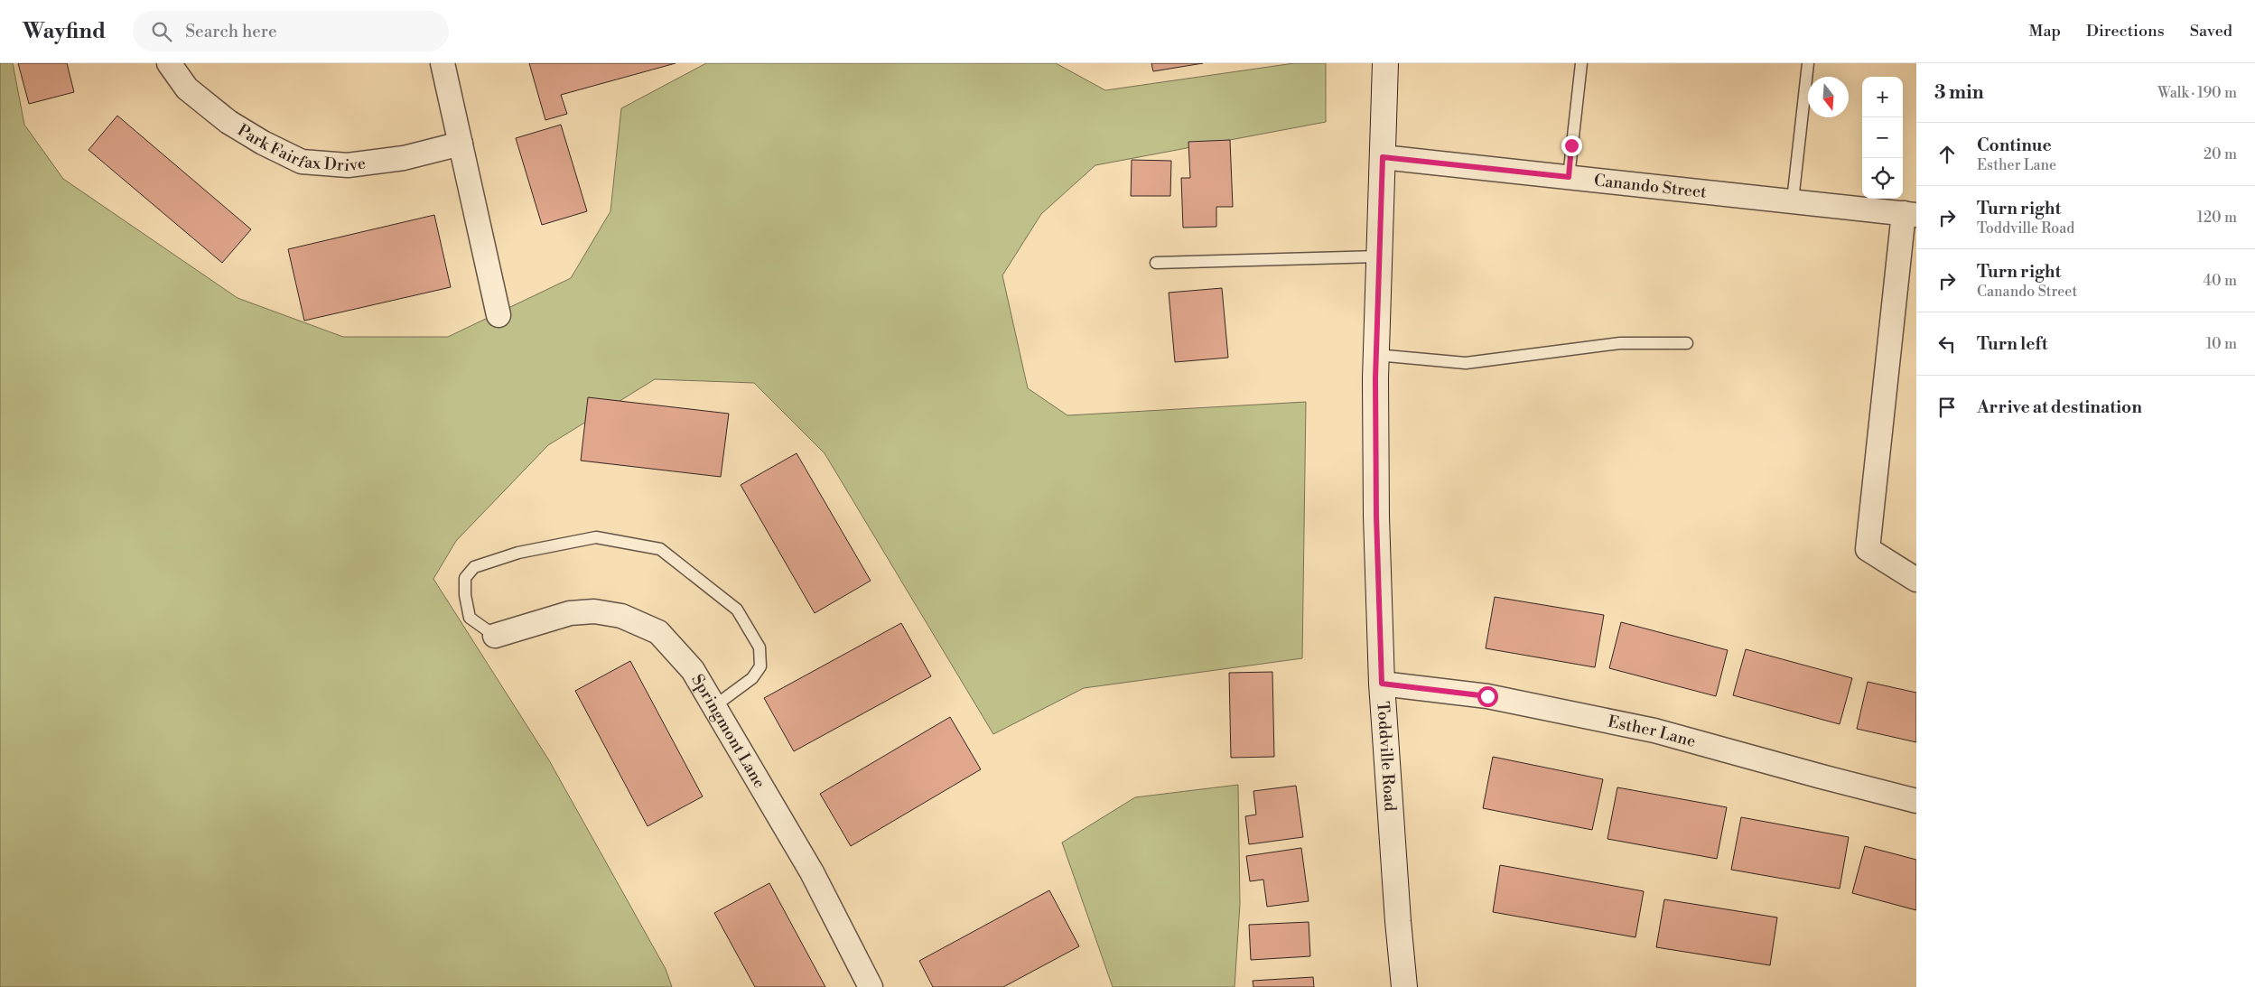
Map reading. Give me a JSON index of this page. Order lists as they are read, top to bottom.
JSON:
{
  "streets": {
    "street": [
      "Park Fairfax Drive",
      "Canando Street",
      "Springmont Lane",
      "Esther Lane",
      "Toddville Road"
    ]
  },
  "crossings": [
    ["Canando Street", "Toddville Road"],
    ["Esther Lane", "Toddville Road"]
  ],
  "north": "bottom",
  "page": {
    "header": "Wayfind",
    "search": "Search here",
    "nav": ["Map", "Directions", "Saved"],
    "heading": ["3 min", "Walk · 190 m"],
    "map_buttons": ["+", "−"],
    "list": [
      ["Continue", "Esther Lane", "20 m"],
      ["Turn right", "Toddville Road", "120 m"],
      ["Turn right", "Canando Street", "40 m"],
      ["Turn left", "10 m"],
      "Arrive at destination"
    ]
  }
}
